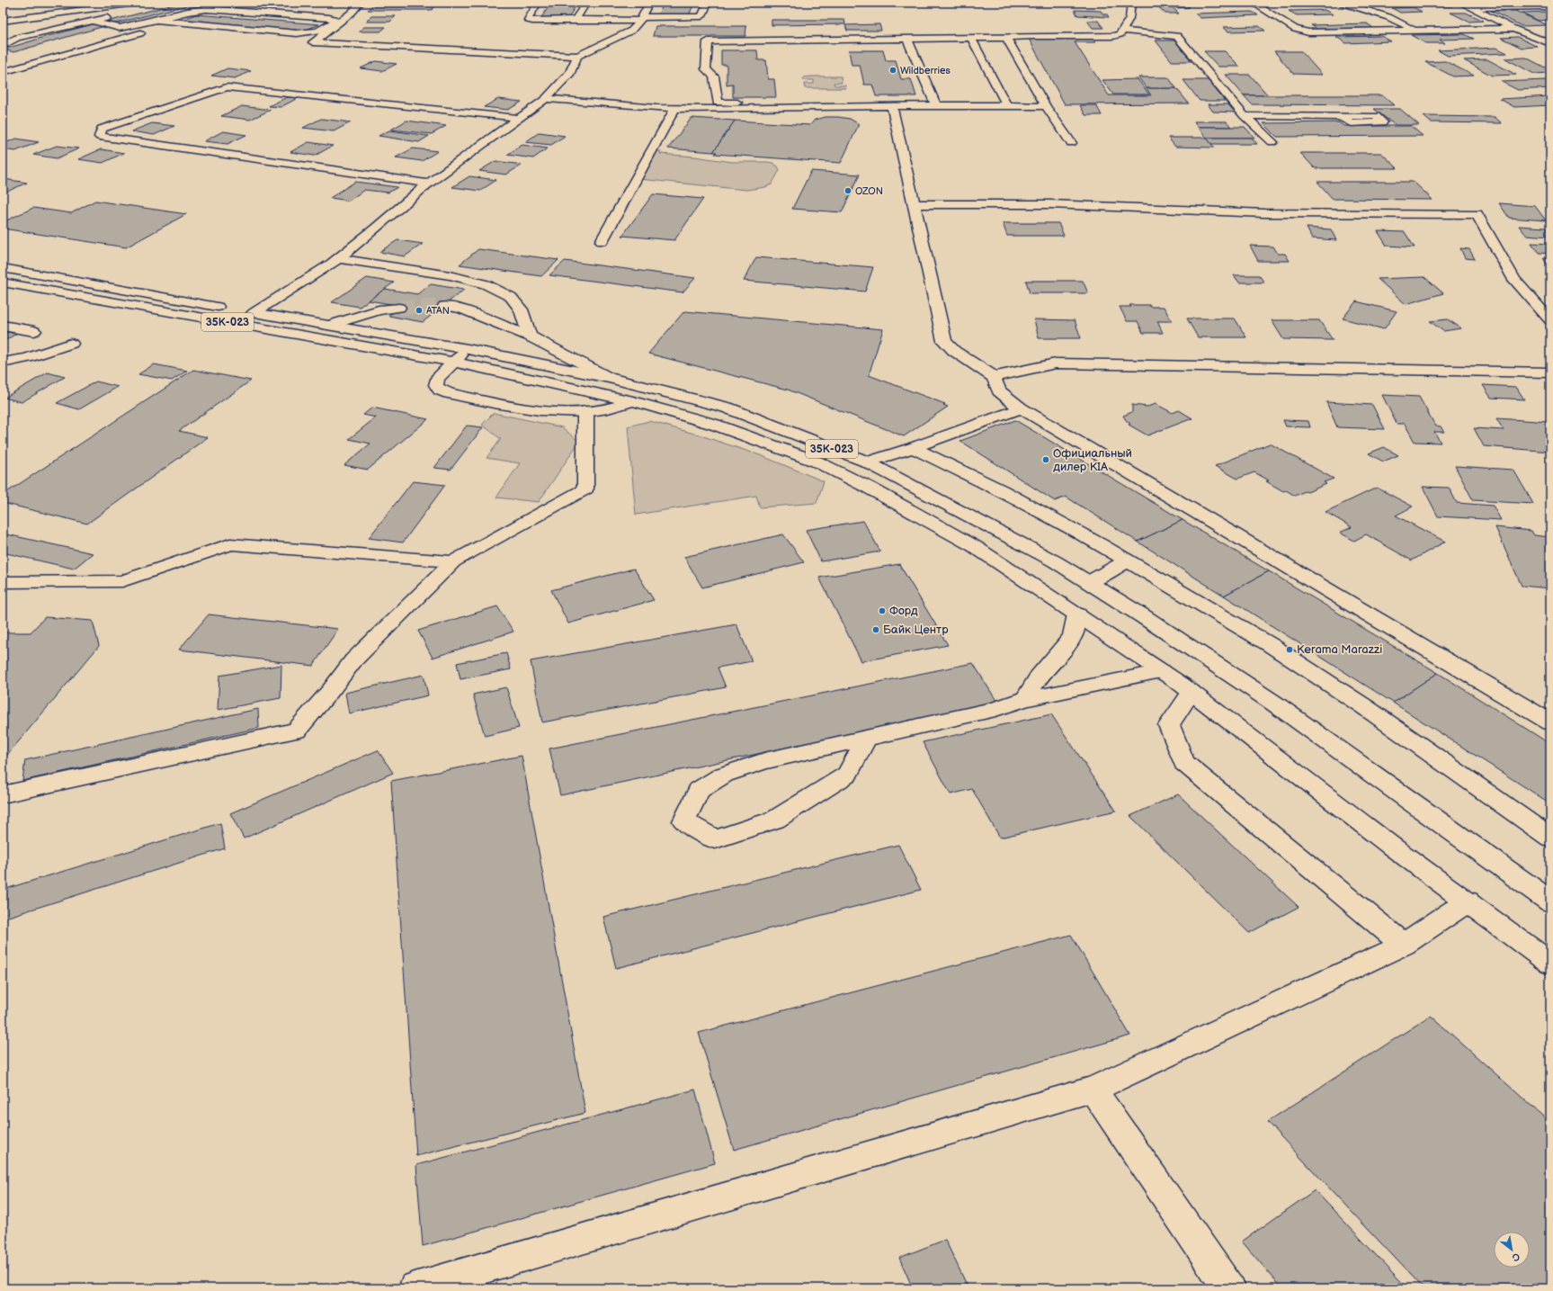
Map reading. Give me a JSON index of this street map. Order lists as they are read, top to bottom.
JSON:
{
  "streets": {
    "street": ["35К-023"]
  },
  "places": [
    "Wildberries",
    "OZON",
    "ATAN",
    "Официальный дилер KIA",
    "Форд",
    "Байк Центр",
    "Kerama Marazzi"
  ],
  "north": "bottom right"
}
